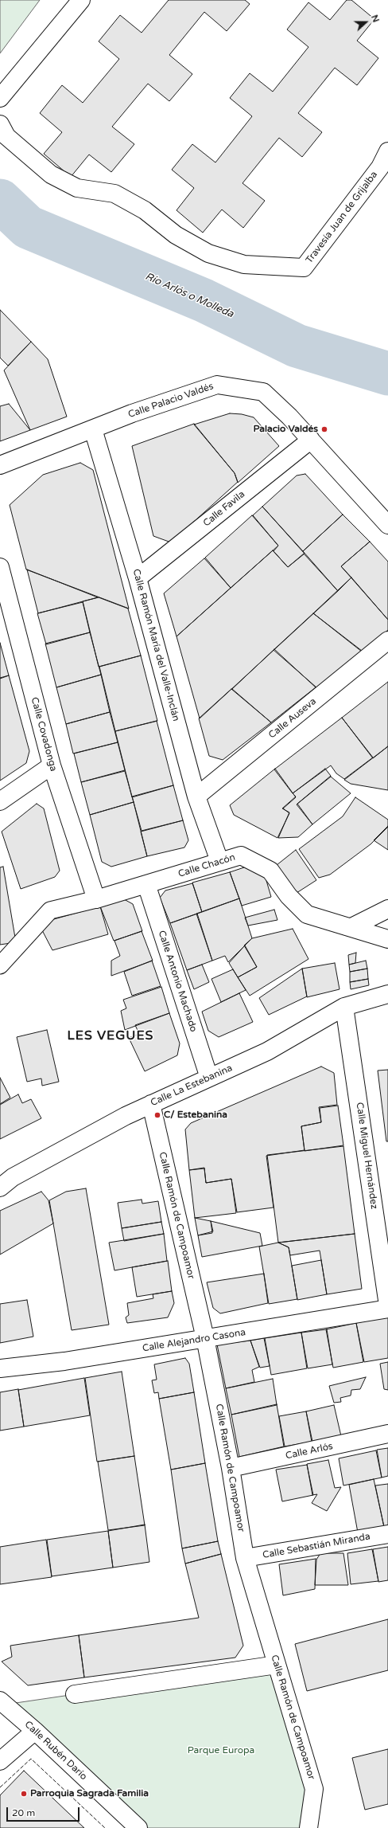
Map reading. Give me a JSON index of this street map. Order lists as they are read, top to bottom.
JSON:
{
  "streets": {
    "street": [
      "Travesía Juan de Grijalba",
      "Calle Palacio Valdés",
      "Calle Favila",
      "Calle Ramón María del Valle-Inclán",
      "Calle Auseva",
      "Calle Covadonga",
      "Calle Chacón",
      "Calle Antonio Machado",
      "Calle La Estebanina",
      "Calle Miguel Hernández",
      "Calle Ramón de Campoamor",
      "Calle Alejandro Casona",
      "Calle Arlós",
      "Calle Sebastián Miranda",
      "Calle Rubén Darío"
    ]
  },
  "crossings": [
    ["Calle Palacio Valdés", "Calle Favila"],
    ["Calle Palacio Valdés", "Calle Ramón María del Valle-Inclán"],
    ["Calle Favila", "Calle Ramón María del Valle-Inclán"],
    ["Calle Ramón María del Valle-Inclán", "Calle Auseva"],
    ["Calle Ramón María del Valle-Inclán", "Calle Chacón"],
    ["Calle Covadonga", "Calle Chacón"],
    ["Calle Chacón", "Calle Antonio Machado"],
    ["Calle Antonio Machado", "Calle La Estebanina"],
    ["Calle La Estebanina", "Calle Miguel Hernández"],
    ["Calle La Estebanina", "Calle Ramón de Campoamor"],
    ["Calle Ramón de Campoamor", "Calle Alejandro Casona"],
    ["Calle Ramón de Campoamor", "Calle Arlós"],
    ["Calle Ramón de Campoamor", "Calle Sebastián Miranda"]
  ],
  "districts": ["LES VEGUES"],
  "water": ["Río Arlós o Molleda"],
  "parks": ["Parque Europa"],
  "places": ["Palacio Valdés", "C/ Estebanina", "Parroquia Sagrada Familia"],
  "scale_bar": "20 m",
  "north": "right"
}
